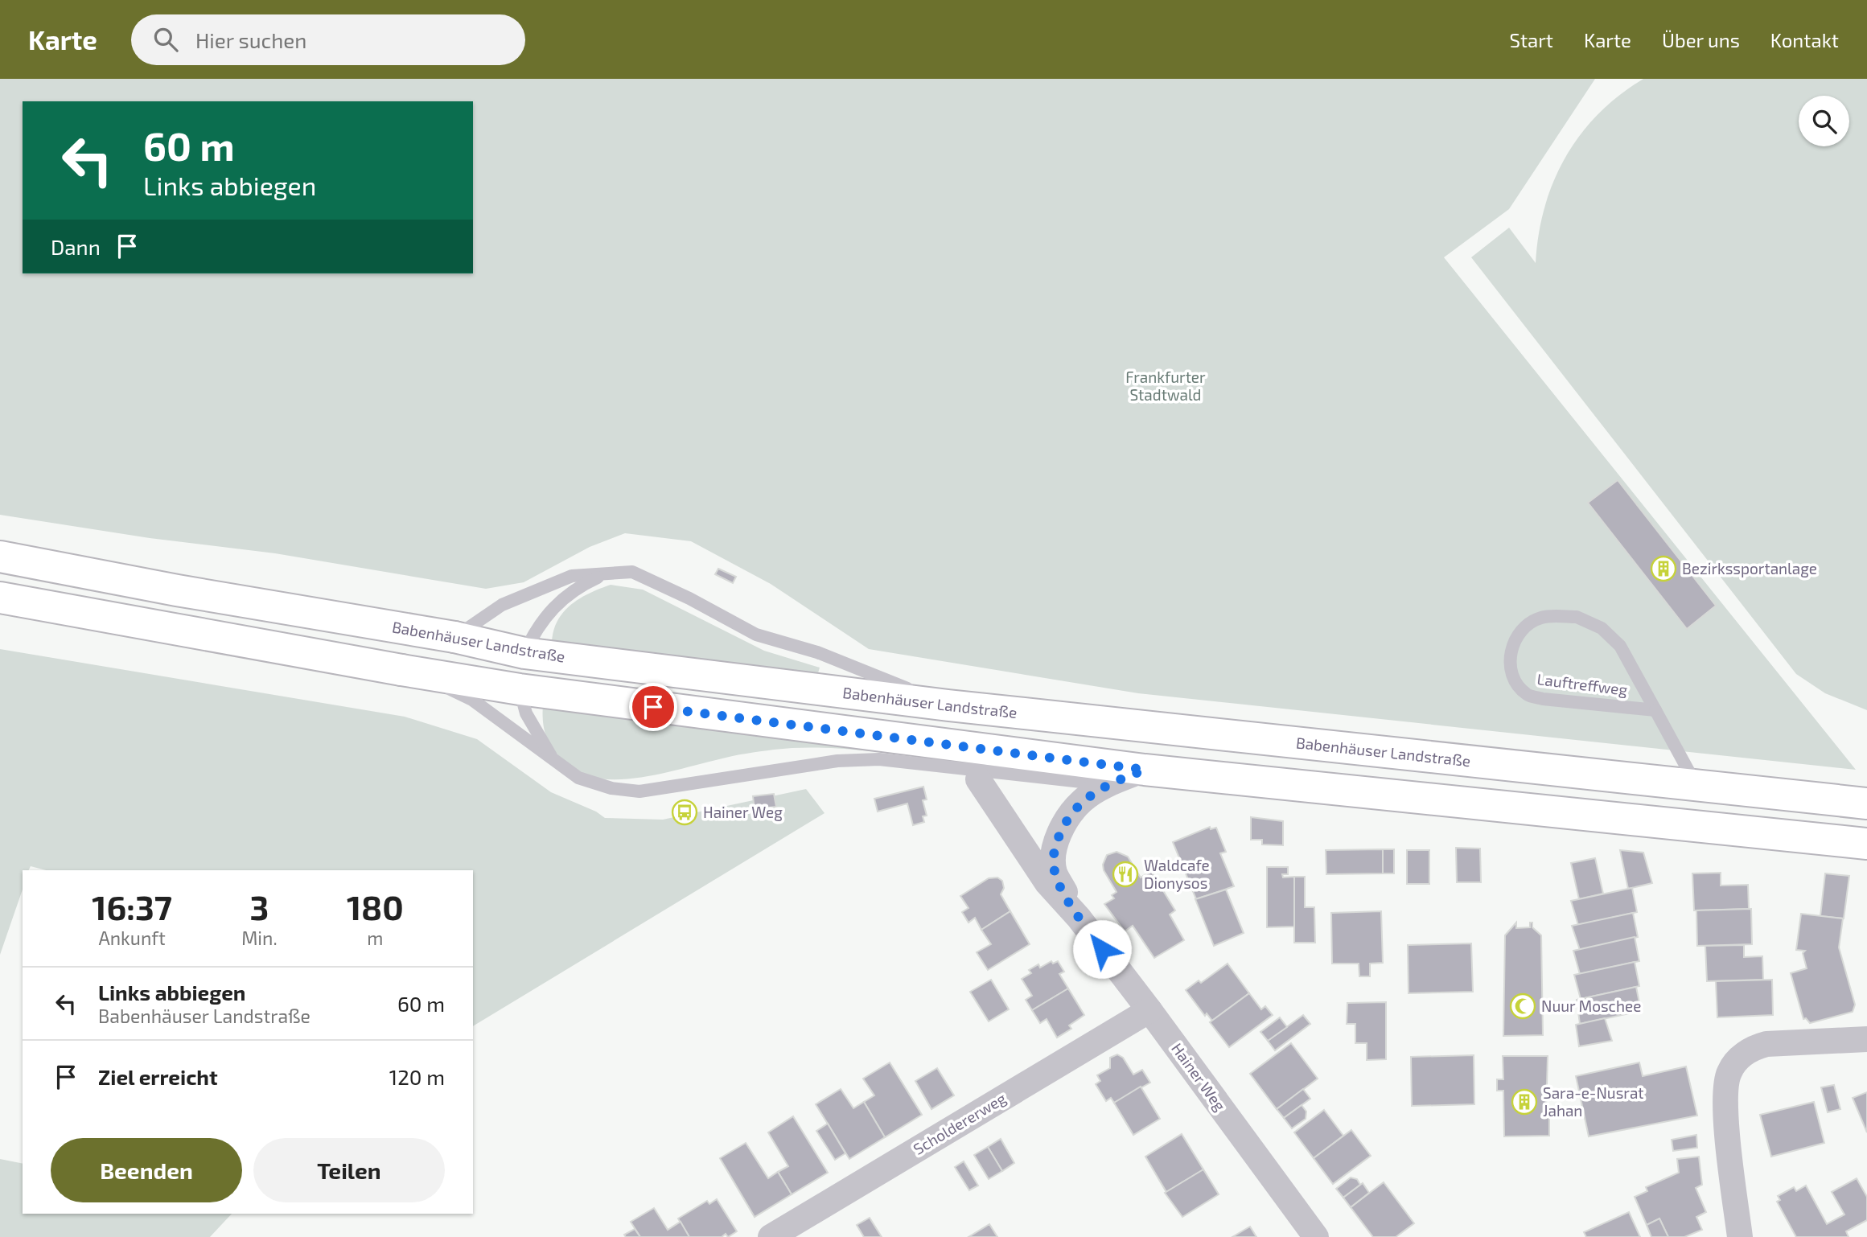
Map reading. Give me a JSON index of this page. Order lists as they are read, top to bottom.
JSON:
{
  "streets": {
    "main road": ["Babenhäuser Landstraße"],
    "street": ["Hainer Weg", "Scholdererweg"],
    "lane": ["Lauftreffweg"]
  },
  "crossings": [
    ["Babenhäuser Landstraße", "Lauftreffweg"],
    ["Hainer Weg", "Scholdererweg"]
  ],
  "parks": ["Frankfurter Stadtwald"],
  "places": {
    "building": ["Bezirkssportanlage", "Sara-e-Nusrat Jahan"],
    "bus stop": ["Hainer Weg"],
    "restaurant": ["Waldcafe Dionysos"],
    "mosque": ["Nuur Moschee"]
  },
  "page": {
    "header": "Karte",
    "search": "Hier suchen",
    "nav": [
      "Start",
      "Karte",
      "Über uns",
      "Kontakt"
    ],
    "turn": ["60 m", "Links abbiegen"],
    "then": "Dann",
    "eta": [
      "16:37",
      "Ankunft",
      "3",
      "Min.",
      "180",
      "m"
    ],
    "list": [
      {
        "name": "Links abbiegen",
        "note": "Babenhäuser Landstraße",
        "value": "60 m"
      },
      {
        "name": "Ziel erreicht",
        "value": "120 m"
      }
    ],
    "buttons": ["Beenden", "Teilen"]
  }
}
